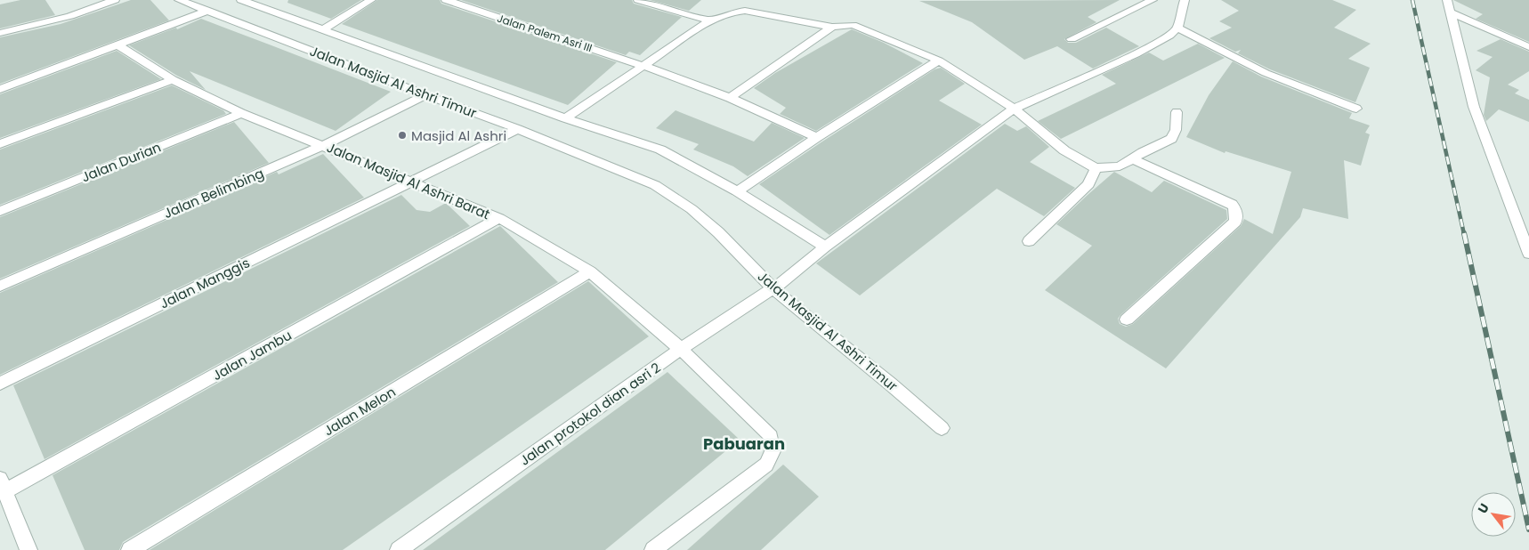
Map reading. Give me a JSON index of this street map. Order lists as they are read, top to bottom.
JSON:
{
  "streets": {
    "street": [
      "Jalan Palem Asri III",
      "Jalan Masjid Al Ashri Timur",
      "Jalan Durian",
      "Jalan Masjid Al Ashri Barat",
      "Jalan Belimbing",
      "Jalan Manggis",
      "Jalan Jambu",
      "Jalan Melon",
      "Jalan protokol dian asri 2"
    ]
  },
  "crossings": [
    ["Jalan Masjid Al Ashri Timur", "Jalan Belimbing"],
    ["Jalan Masjid Al Ashri Timur", "Jalan Manggis"],
    ["Jalan Masjid Al Ashri Timur", "Jalan protokol dian asri 2"],
    ["Jalan Durian", "Jalan Masjid Al Ashri Barat"],
    ["Jalan Masjid Al Ashri Barat", "Jalan Belimbing"],
    ["Jalan Masjid Al Ashri Barat", "Jalan Manggis"],
    ["Jalan Masjid Al Ashri Barat", "Jalan Jambu"],
    ["Jalan Masjid Al Ashri Barat", "Jalan Melon"],
    ["Jalan Masjid Al Ashri Barat", "Jalan protokol dian asri 2"]
  ],
  "districts": ["Pabuaran"],
  "places": ["Masjid Al Ashri"],
  "north": "top left"
}
